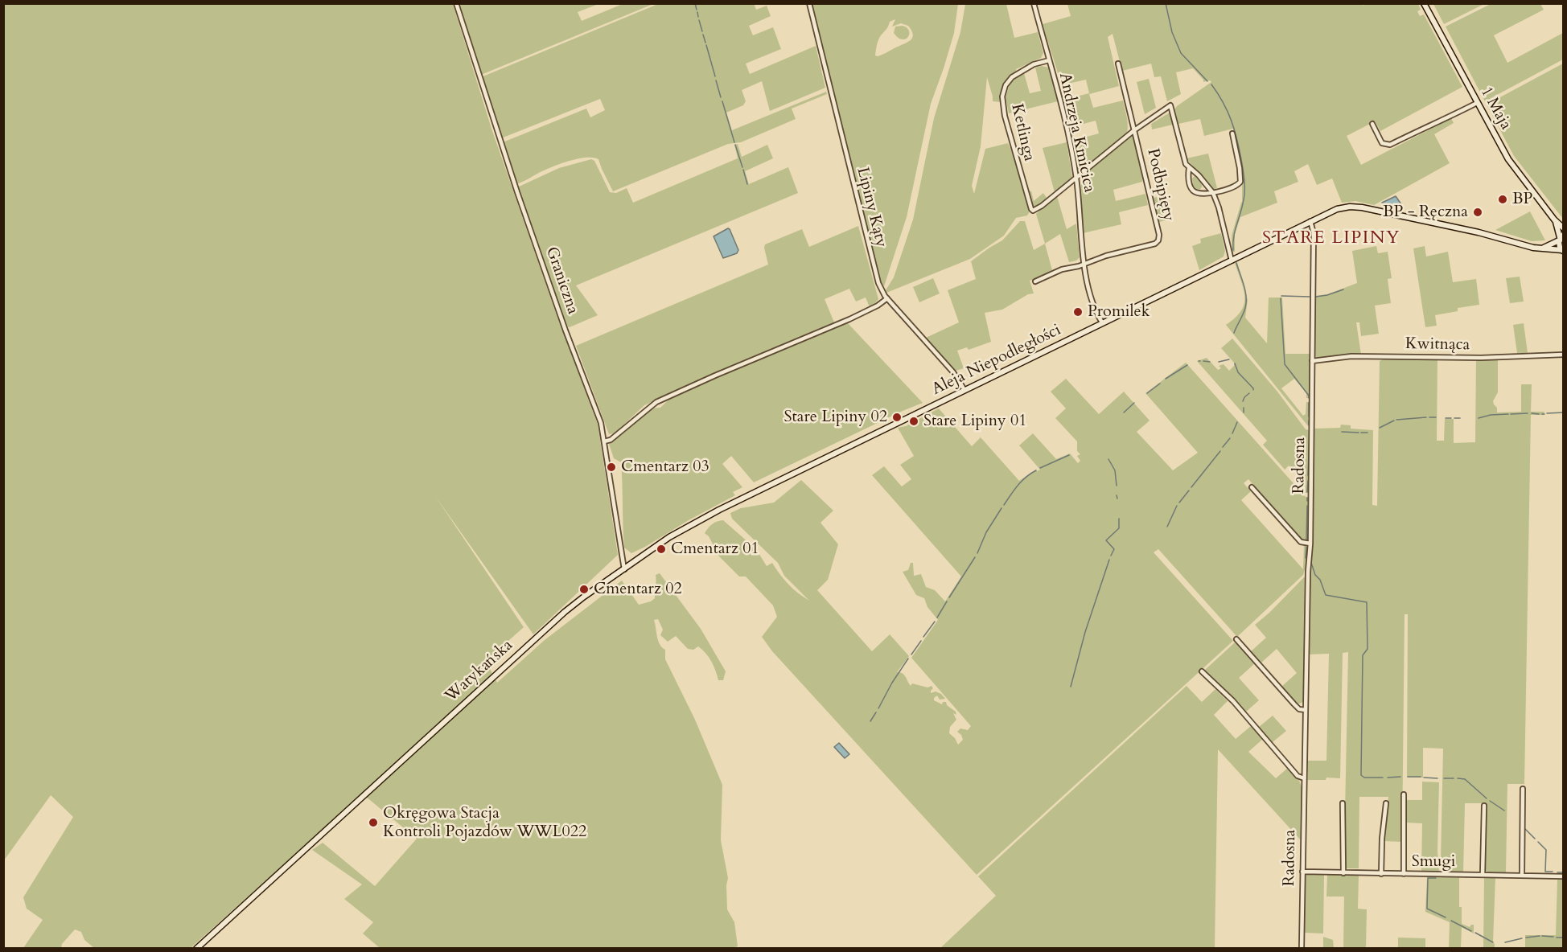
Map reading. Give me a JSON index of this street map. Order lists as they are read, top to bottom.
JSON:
{
  "streets": {
    "street": [
      "1 Maja",
      "Ketlinga",
      "Andrzeja Kmicica",
      "Podbipięty",
      "Lipiny Kąty",
      "Graniczna",
      "Kwitnąca",
      "Aleja Niepodległości",
      "Radosna",
      "Watykańska",
      "Smugi"
    ]
  },
  "crossings": [
    ["1 Maja", "Aleja Niepodległości"],
    ["Ketlinga", "Andrzeja Kmicica"],
    ["Andrzeja Kmicica", "Podbipięty"],
    ["Andrzeja Kmicica", "Aleja Niepodległości"],
    ["Lipiny Kąty", "Aleja Niepodległości"],
    ["Graniczna", "Watykańska"],
    ["Kwitnąca", "Radosna"],
    ["Aleja Niepodległości", "Radosna"],
    ["Aleja Niepodległości", "Watykańska"],
    ["Radosna", "Smugi"]
  ],
  "districts": ["STARE LIPINY"],
  "places": [
    "BP",
    "BP - Ręczna",
    "Promilek",
    "Stare Lipiny 02",
    "Stare Lipiny 01",
    "Cmentarz 03",
    "Cmentarz 01",
    "Cmentarz 02",
    "Okręgowa Stacja Kontroli Pojazdów WWL022"
  ]
}
